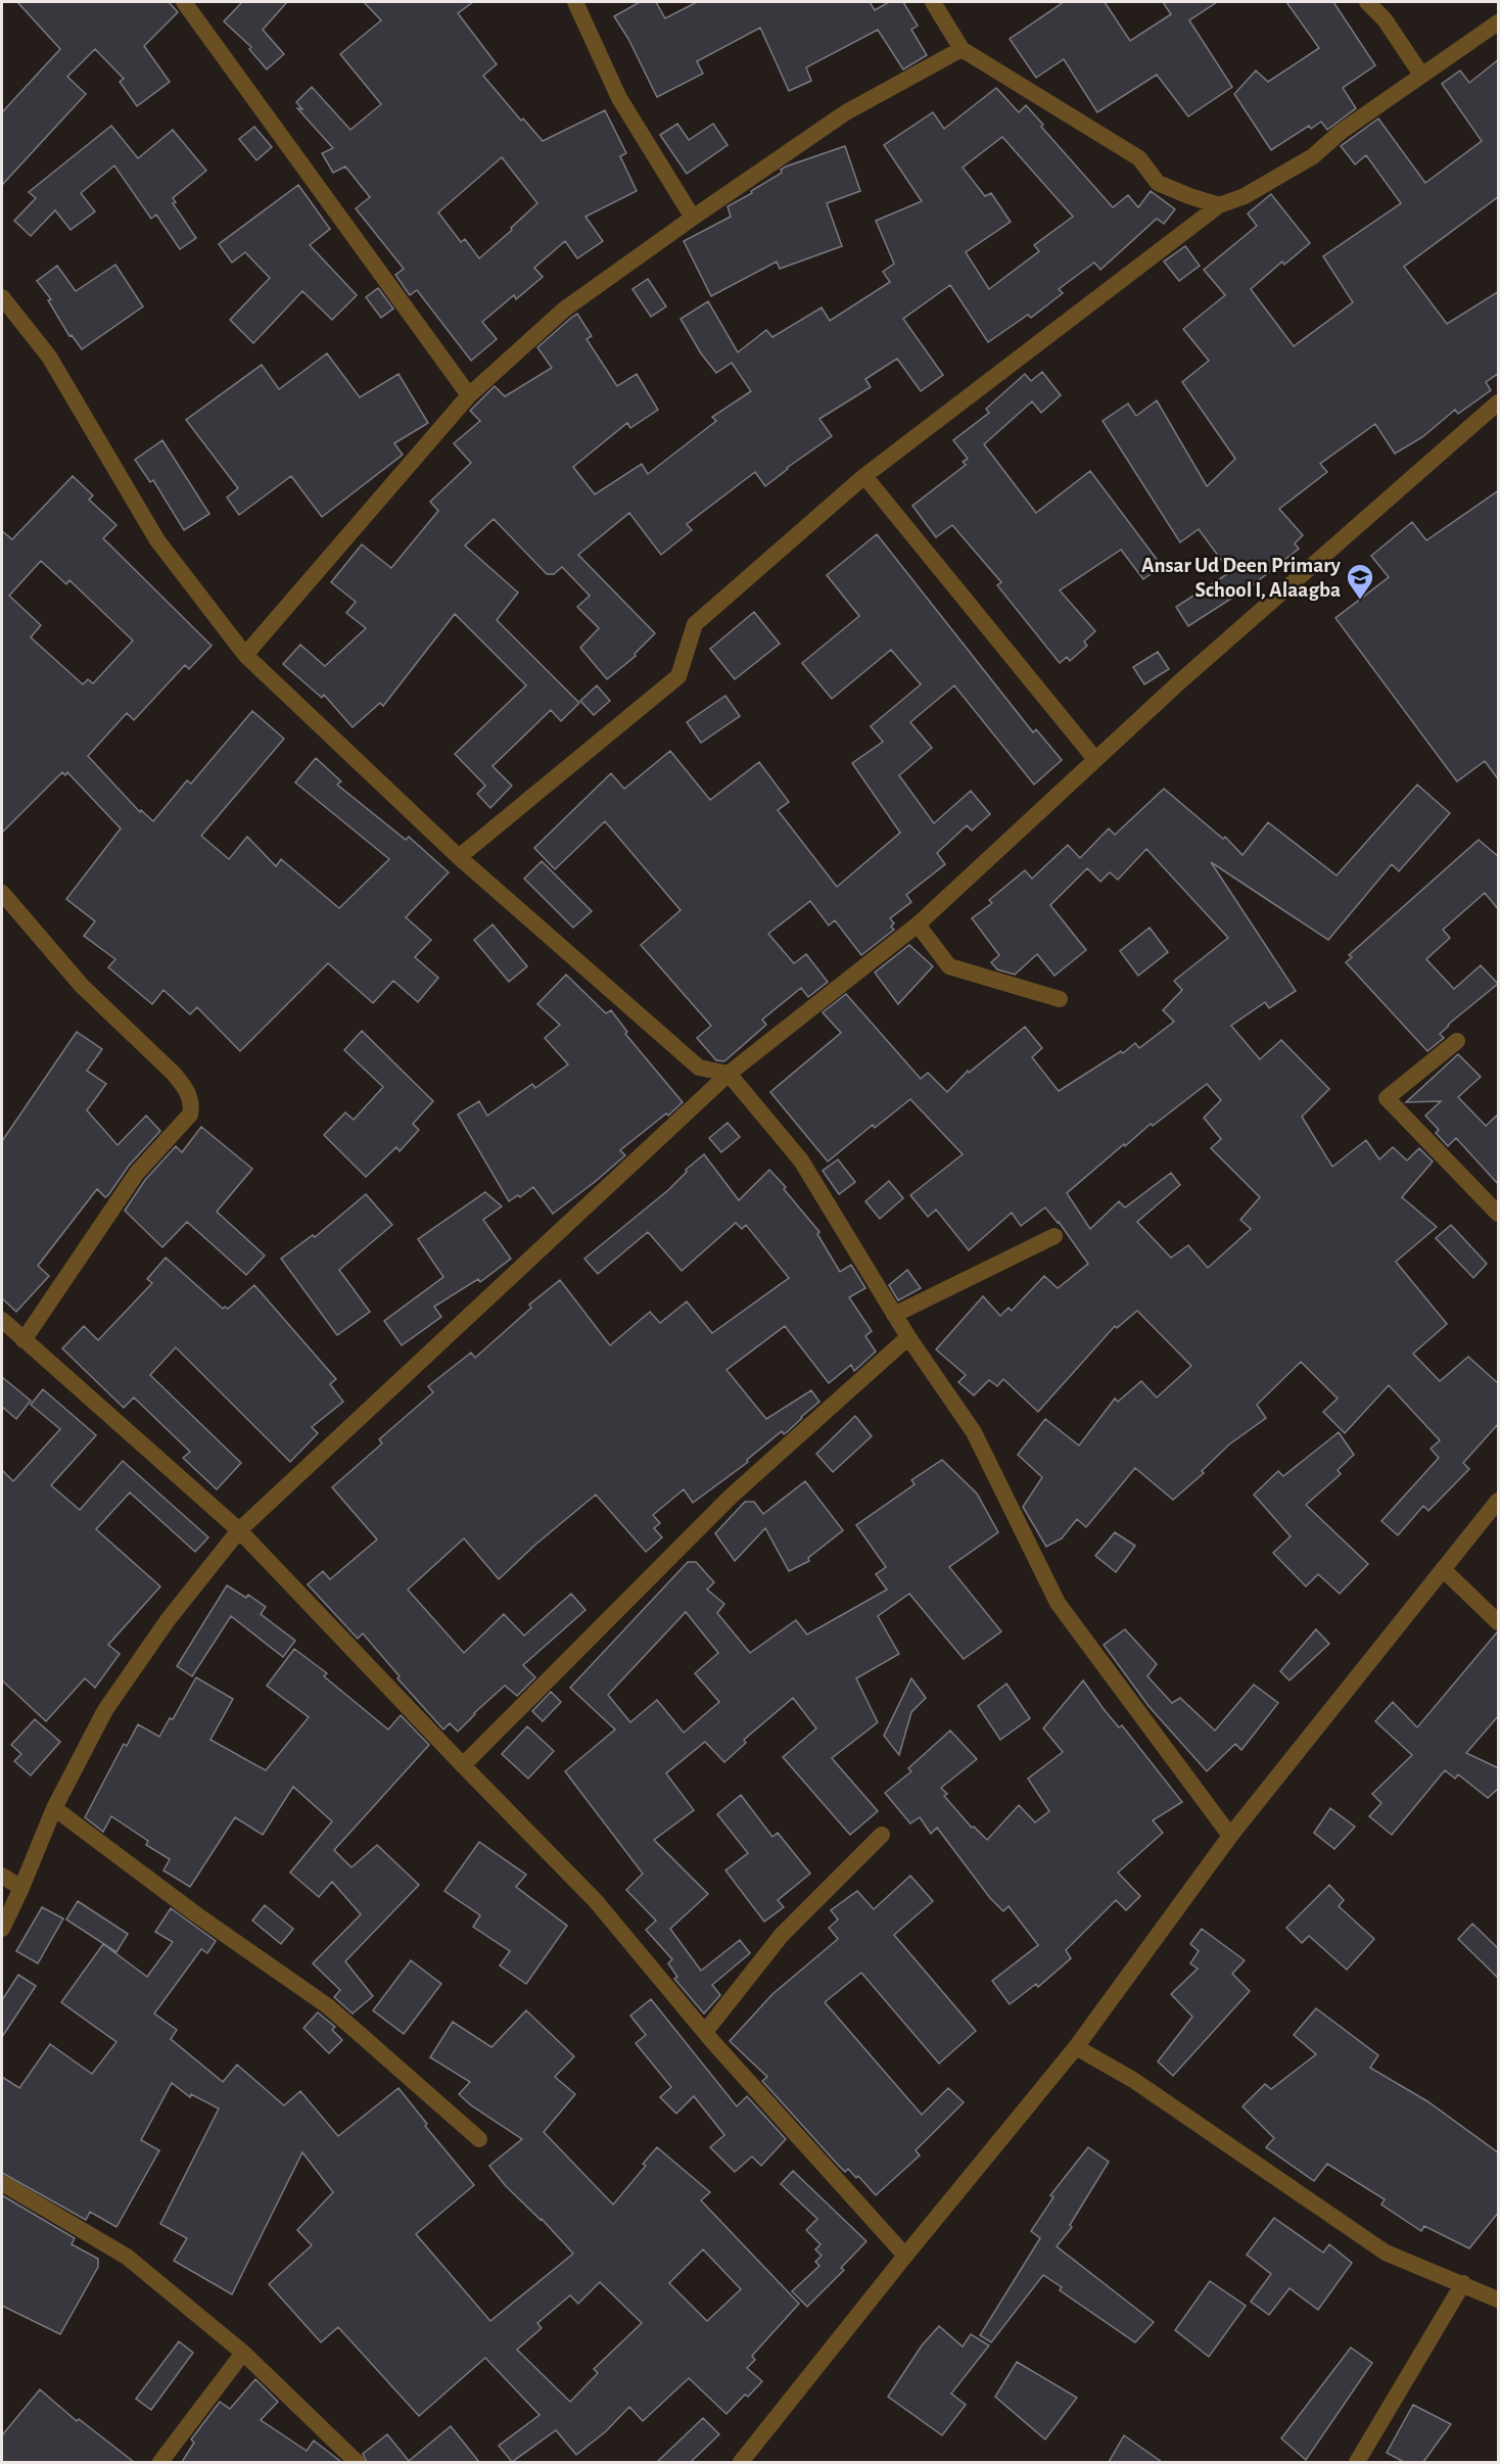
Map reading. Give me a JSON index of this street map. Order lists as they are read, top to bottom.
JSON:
{
  "places": {
    "school or university": ["Ansar Ud Deen Primary School I, Alaagba"]
  }
}
